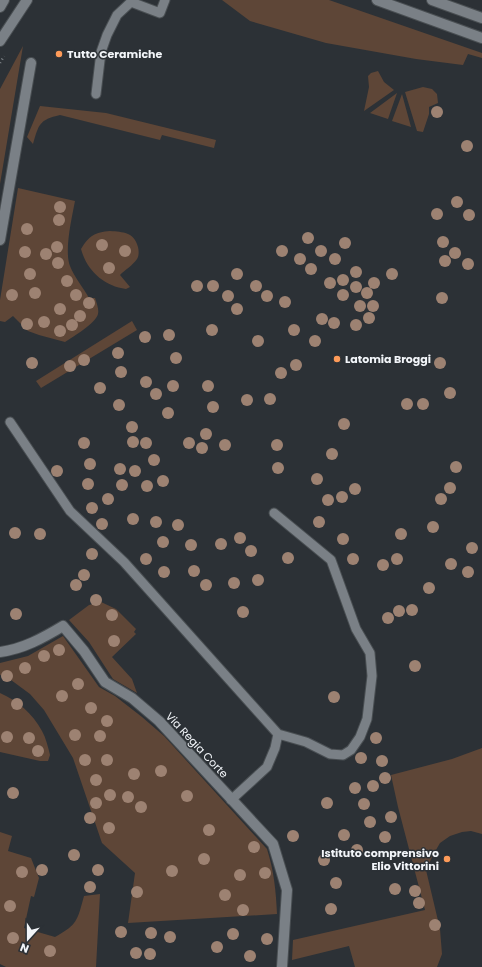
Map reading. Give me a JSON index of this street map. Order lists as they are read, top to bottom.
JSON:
{
  "streets": {
    "street": ["Via Regia Corte"]
  },
  "places": ["Tutto Ceramiche", "Latomia Broggi", "Istituto comprensivo Elio Vittorini"],
  "north": "bottom"
}
